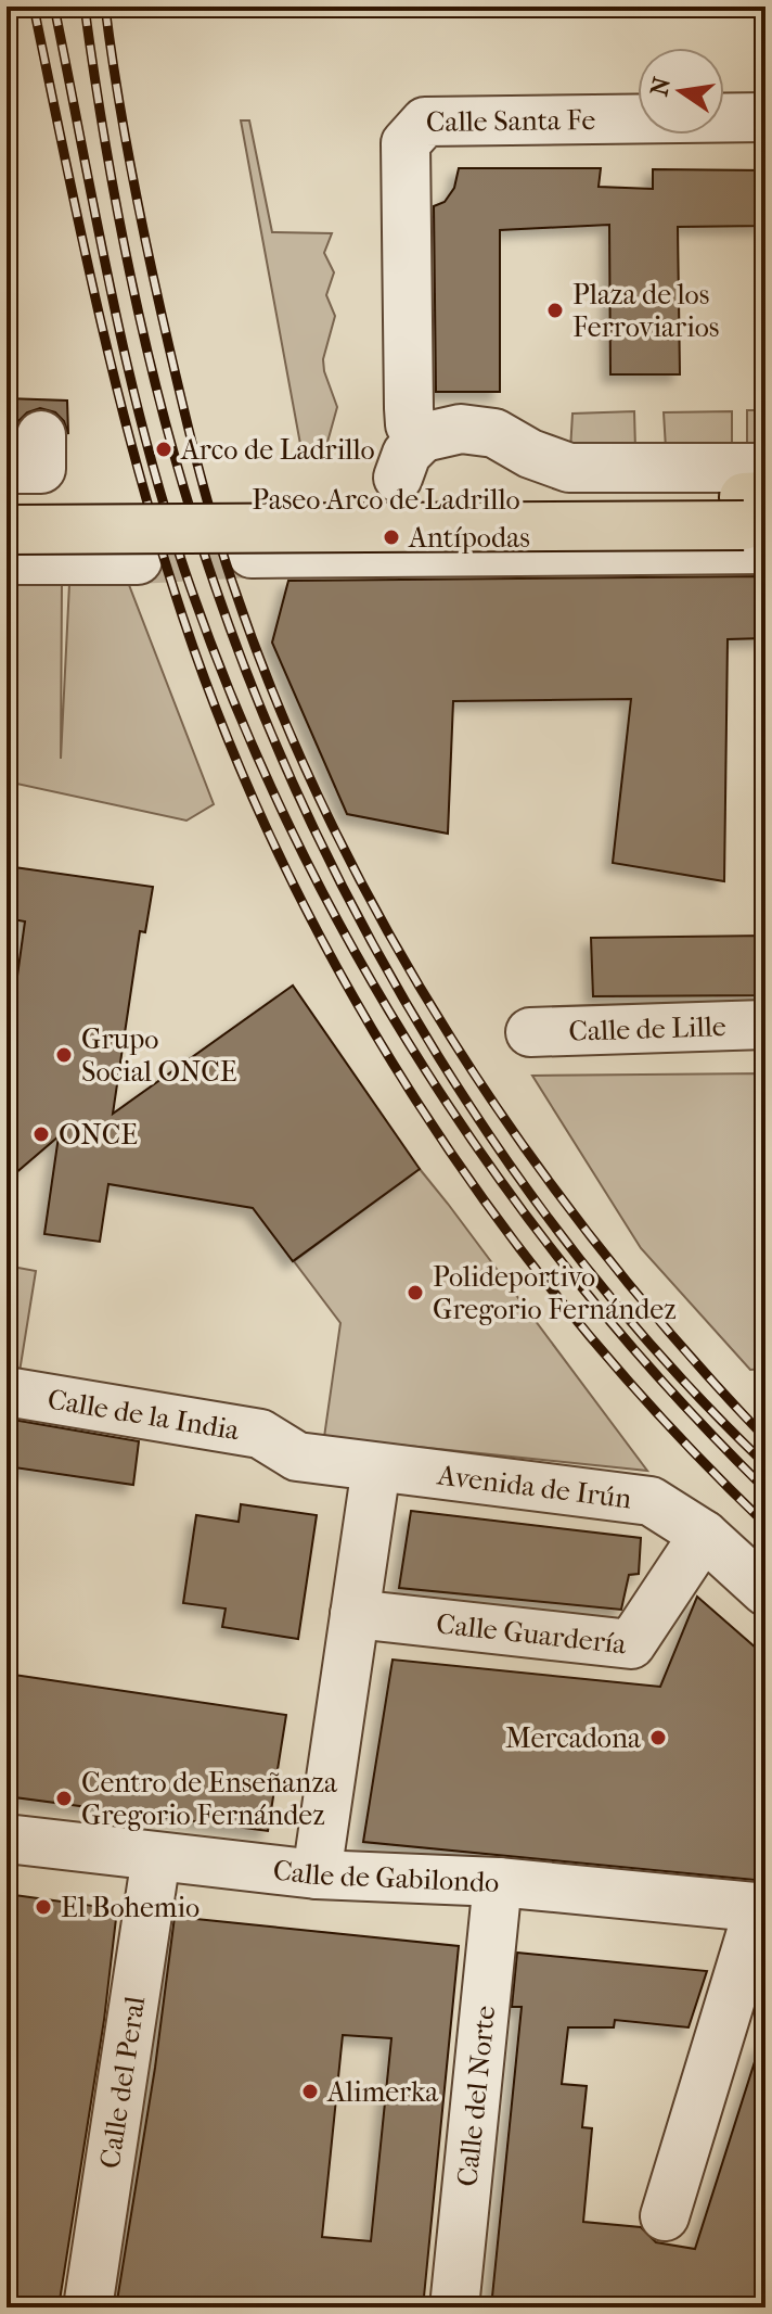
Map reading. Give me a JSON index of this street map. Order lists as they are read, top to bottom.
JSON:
{
  "streets": {
    "main road": ["Paseo Arco de Ladrillo"],
    "street": [
      "Calle Santa Fe",
      "Calle de Lille",
      "Calle de la India",
      "Avenida de Irún",
      "Calle Guardería",
      "Calle de Gabilondo",
      "Calle del Peral",
      "Calle del Norte"
    ]
  },
  "crossings": [
    ["Calle de la India", "Avenida de Irún"],
    ["Avenida de Irún", "Calle Guardería"],
    ["Calle de Gabilondo", "Calle del Peral"],
    ["Calle de Gabilondo", "Calle del Norte"]
  ],
  "places": [
    "Plaza de los Ferroviarios",
    "Arco de Ladrillo",
    "Antípodas",
    "Grupo Social ONCE",
    "ONCE",
    "Polideportivo Gregorio Fernández",
    "Mercadona",
    "Centro de Enseñanza Gregorio Fernández",
    "El Bohemio",
    "Alimerka"
  ],
  "north": "left"
}
